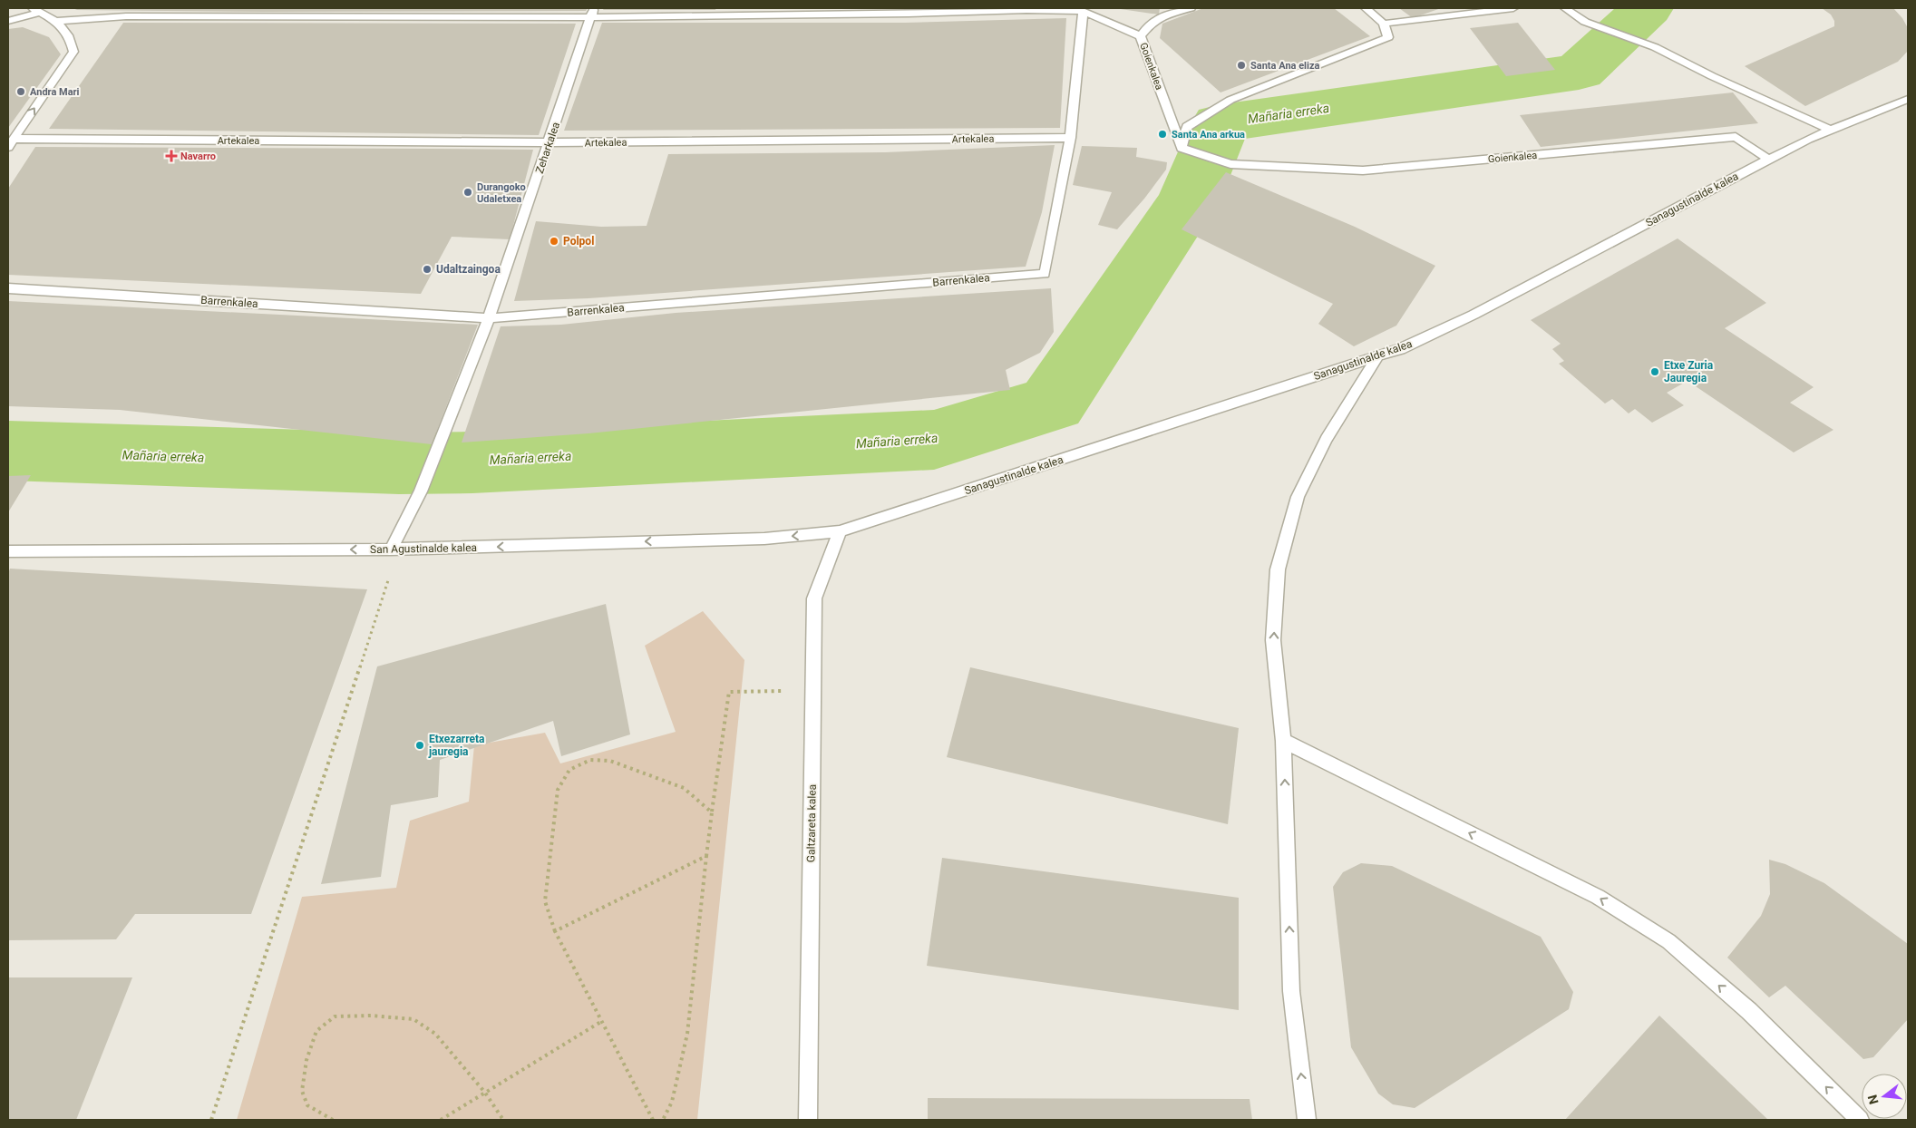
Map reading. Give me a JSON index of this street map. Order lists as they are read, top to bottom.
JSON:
{
  "streets": {
    "street": [
      "Goienkalea",
      "Artekalea",
      "Zeharkalea",
      "Sanagustinalde kalea",
      "Barrenkalea",
      "San Agustinalde kalea",
      "Galtzareta kalea"
    ]
  },
  "crossings": [
    ["Goienkalea", "Zeharkalea"],
    ["Goienkalea", "Sanagustinalde kalea"],
    ["Artekalea", "Zeharkalea"],
    ["Artekalea", "Barrenkalea"],
    ["Zeharkalea", "Barrenkalea"],
    ["Zeharkalea", "San Agustinalde kalea"],
    ["Sanagustinalde kalea", "San Agustinalde kalea"],
    ["Sanagustinalde kalea", "Galtzareta kalea"],
    ["San Agustinalde kalea", "Galtzareta kalea"]
  ],
  "one_way": ["San Agustinalde kalea"],
  "water": ["Mañaria erreka"],
  "places": {
    "other": [
      "Santa Ana eliza",
      "Andra Mari",
      "Santa Ana arkua",
      "Durangoko Udaletxea",
      "Polpol",
      "Udaltzaingoa",
      "Etxe Zuria Jauregia",
      "Etxezarreta jauregia"
    ],
    "health": ["Navarro"]
  },
  "north": "left"
}
